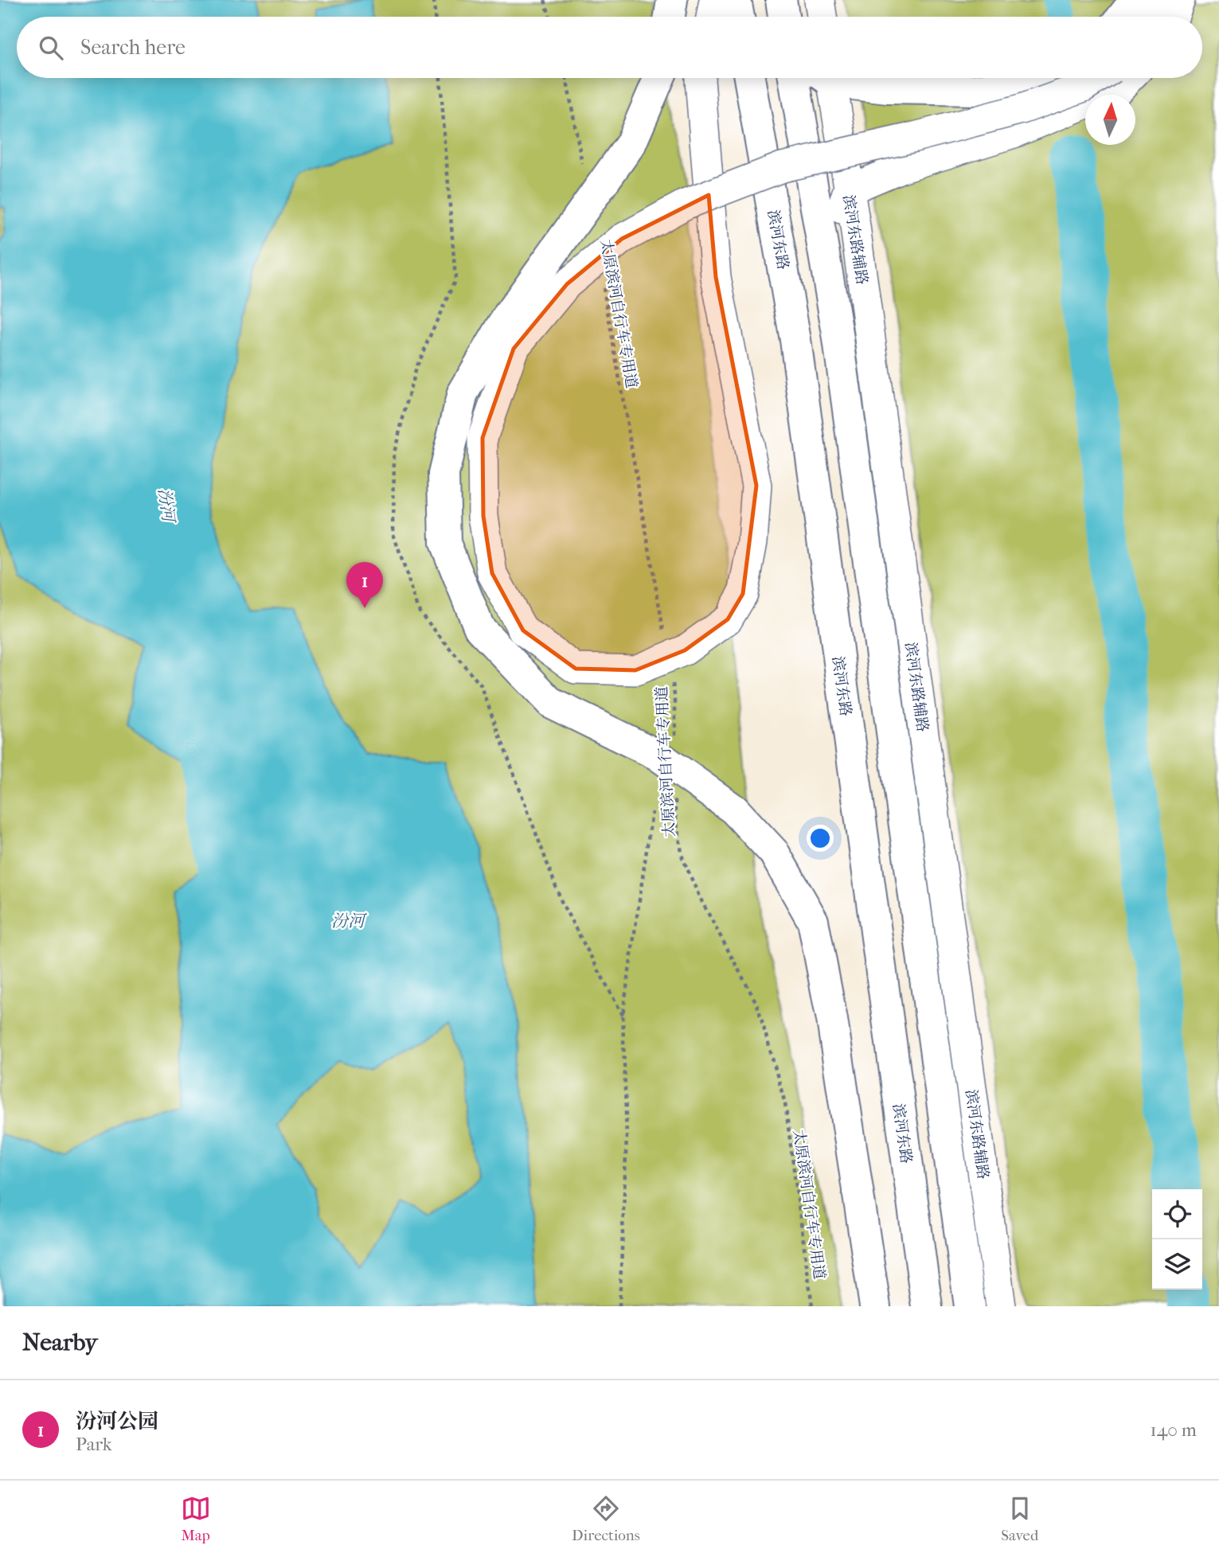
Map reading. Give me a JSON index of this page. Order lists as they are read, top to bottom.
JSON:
{
  "streets": {
    "highway": ["滨河东路"],
    "main road": ["滨河东路辅路"],
    "path": ["太原滨河自行车专用道"]
  },
  "water": ["汾河"],
  "north": "top",
  "page": {
    "search": "Search here",
    "pins": "1",
    "heading": "Nearby",
    "list": [
      {
        "mark": "1",
        "name": "汾河公园",
        "note": "Park",
        "value": "140 m"
      }
    ],
    "nav": ["Map", "Directions", "Saved"]
  }
}
